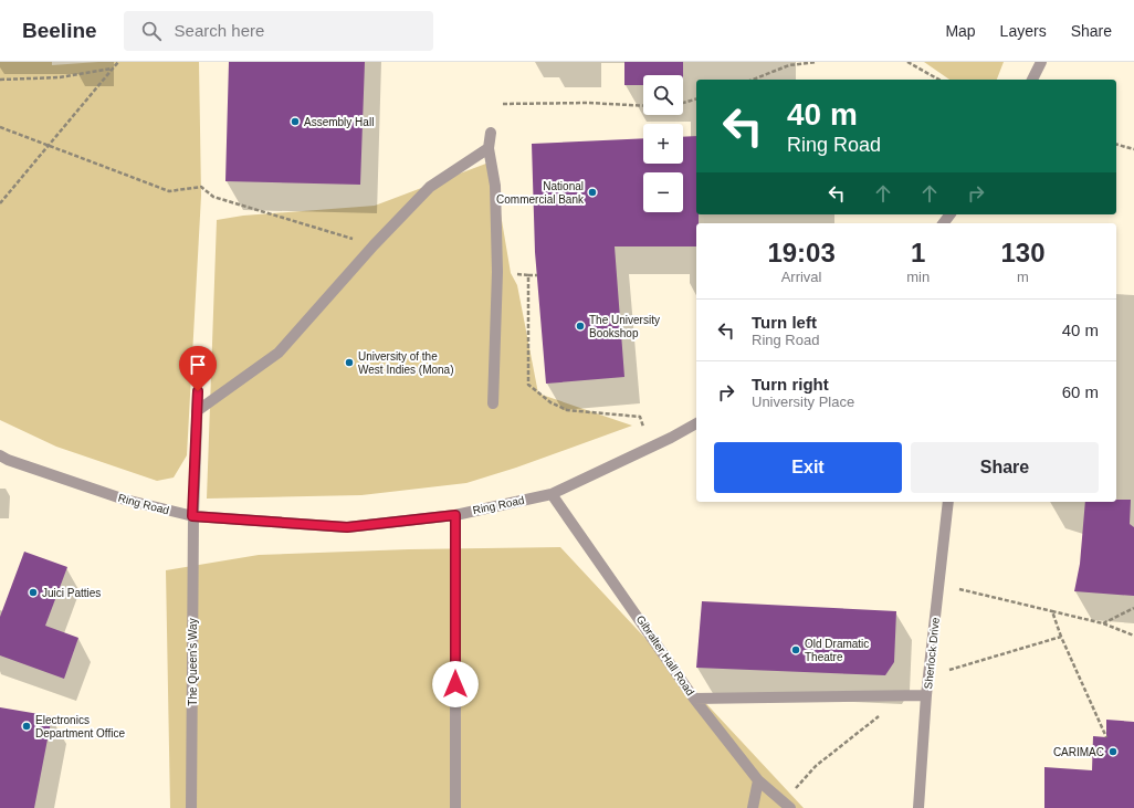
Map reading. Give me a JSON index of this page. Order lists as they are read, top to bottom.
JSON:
{
  "streets": {
    "street": [
      "Ring Road",
      "Sherlock Drive",
      "Gibralter Hall Road",
      "The Queen's Way"
    ]
  },
  "crossings": [
    ["Ring Road", "Gibralter Hall Road"],
    ["Ring Road", "The Queen's Way"]
  ],
  "places": [
    "Assembly Hall",
    "National Commercial Bank",
    "The University Bookshop",
    "University of the West Indies (Mona)",
    "Juici Patties",
    "Old Dramatic Theatre",
    "Electronics Department Office",
    "CARIMAC"
  ],
  "page": {
    "header": "Beeline",
    "search": "Search here",
    "nav": ["Map", "Layers", "Share"],
    "map_buttons": ["+", "−"],
    "turn": ["40 m", "Ring Road"],
    "eta": [
      "19:03",
      "Arrival",
      "1",
      "min",
      "130",
      "m"
    ],
    "list": [
      {
        "name": "Turn left",
        "note": "Ring Road",
        "value": "40 m"
      },
      {
        "name": "Turn right",
        "note": "University Place",
        "value": "60 m"
      }
    ],
    "buttons": ["Exit", "Share"]
  }
}
